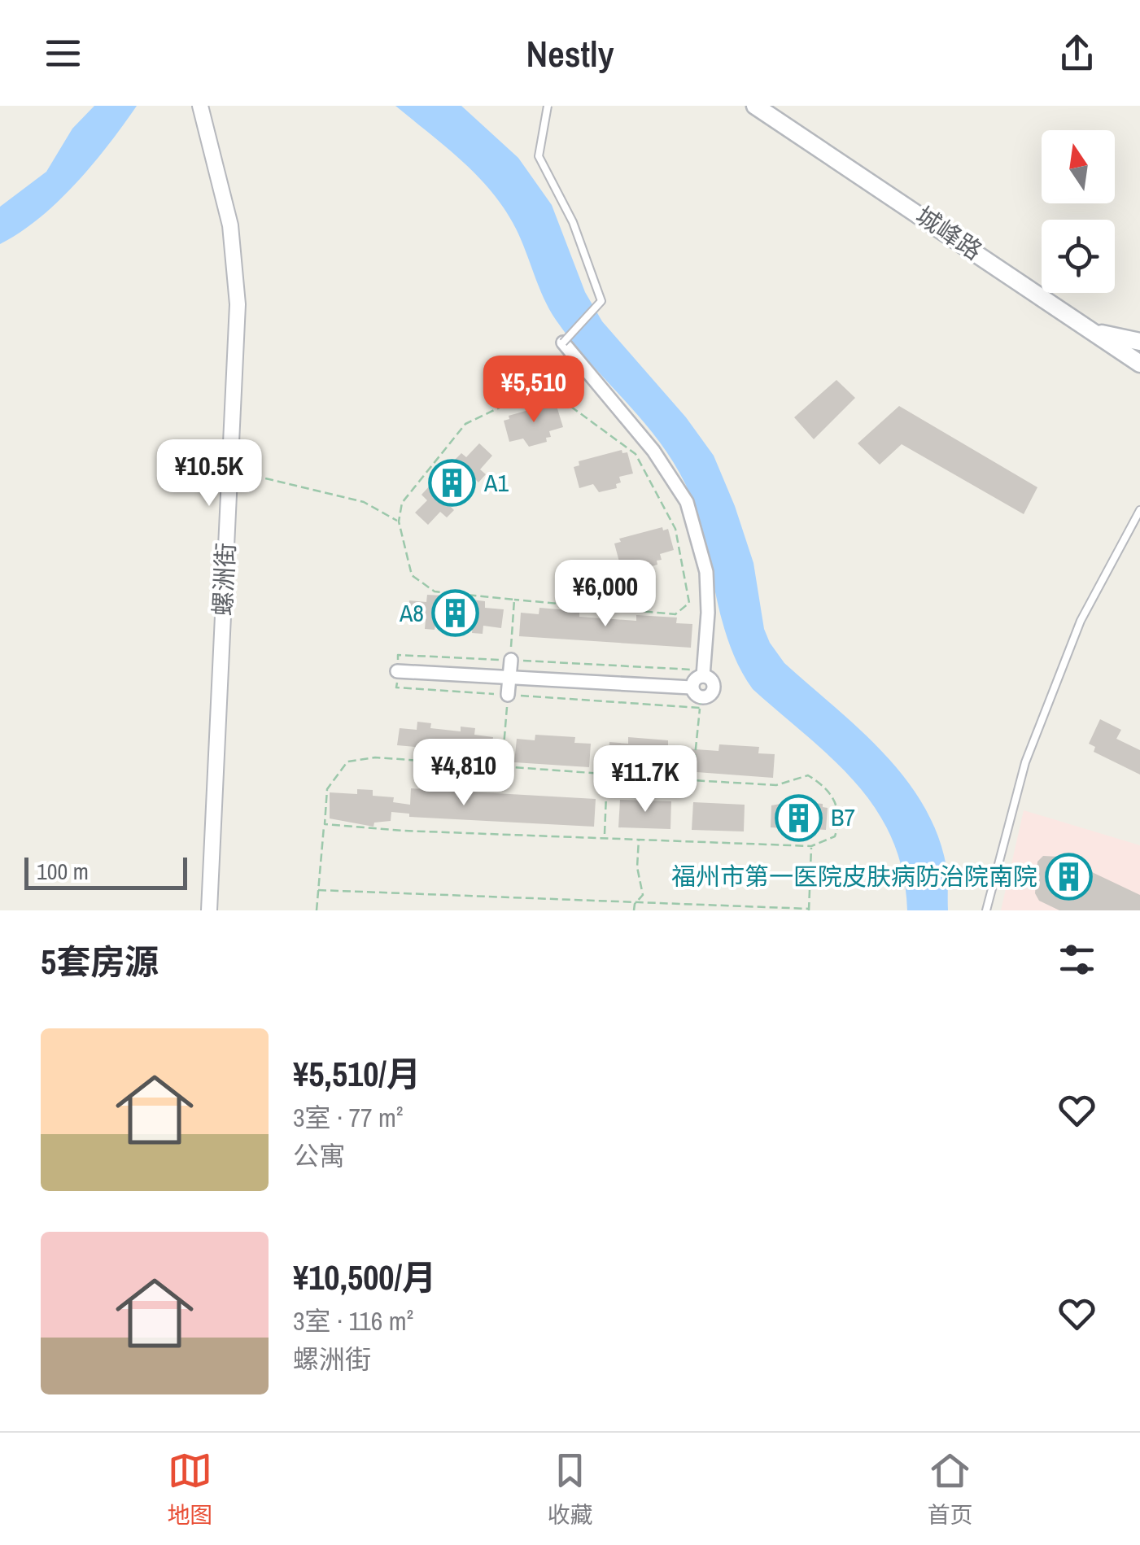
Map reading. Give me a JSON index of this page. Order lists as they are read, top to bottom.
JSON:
{
  "streets": {
    "main road": ["城峰路"],
    "street": ["螺洲街"]
  },
  "places": {
    "building": [
      "A1",
      "A8",
      "B7",
      "福州市第一医院皮肤病防治院南院"
    ]
  },
  "scale_bar": "100 m",
  "north": "top",
  "page": {
    "header": "Nestly",
    "price": [
      "¥5,510",
      "¥10.5K",
      "¥6,000",
      "¥4,810",
      "¥11.7K"
    ],
    "scale": "100 m",
    "heading": "5套房源",
    "list": [
      {
        "name": "¥5,510/月",
        "note": "3室 · 77 m² · 公寓"
      },
      {
        "name": "¥10,500/月",
        "note": "3室 · 116 m² · 螺洲街"
      }
    ],
    "tabs": ["地图", "收藏", "首页"]
  }
}
